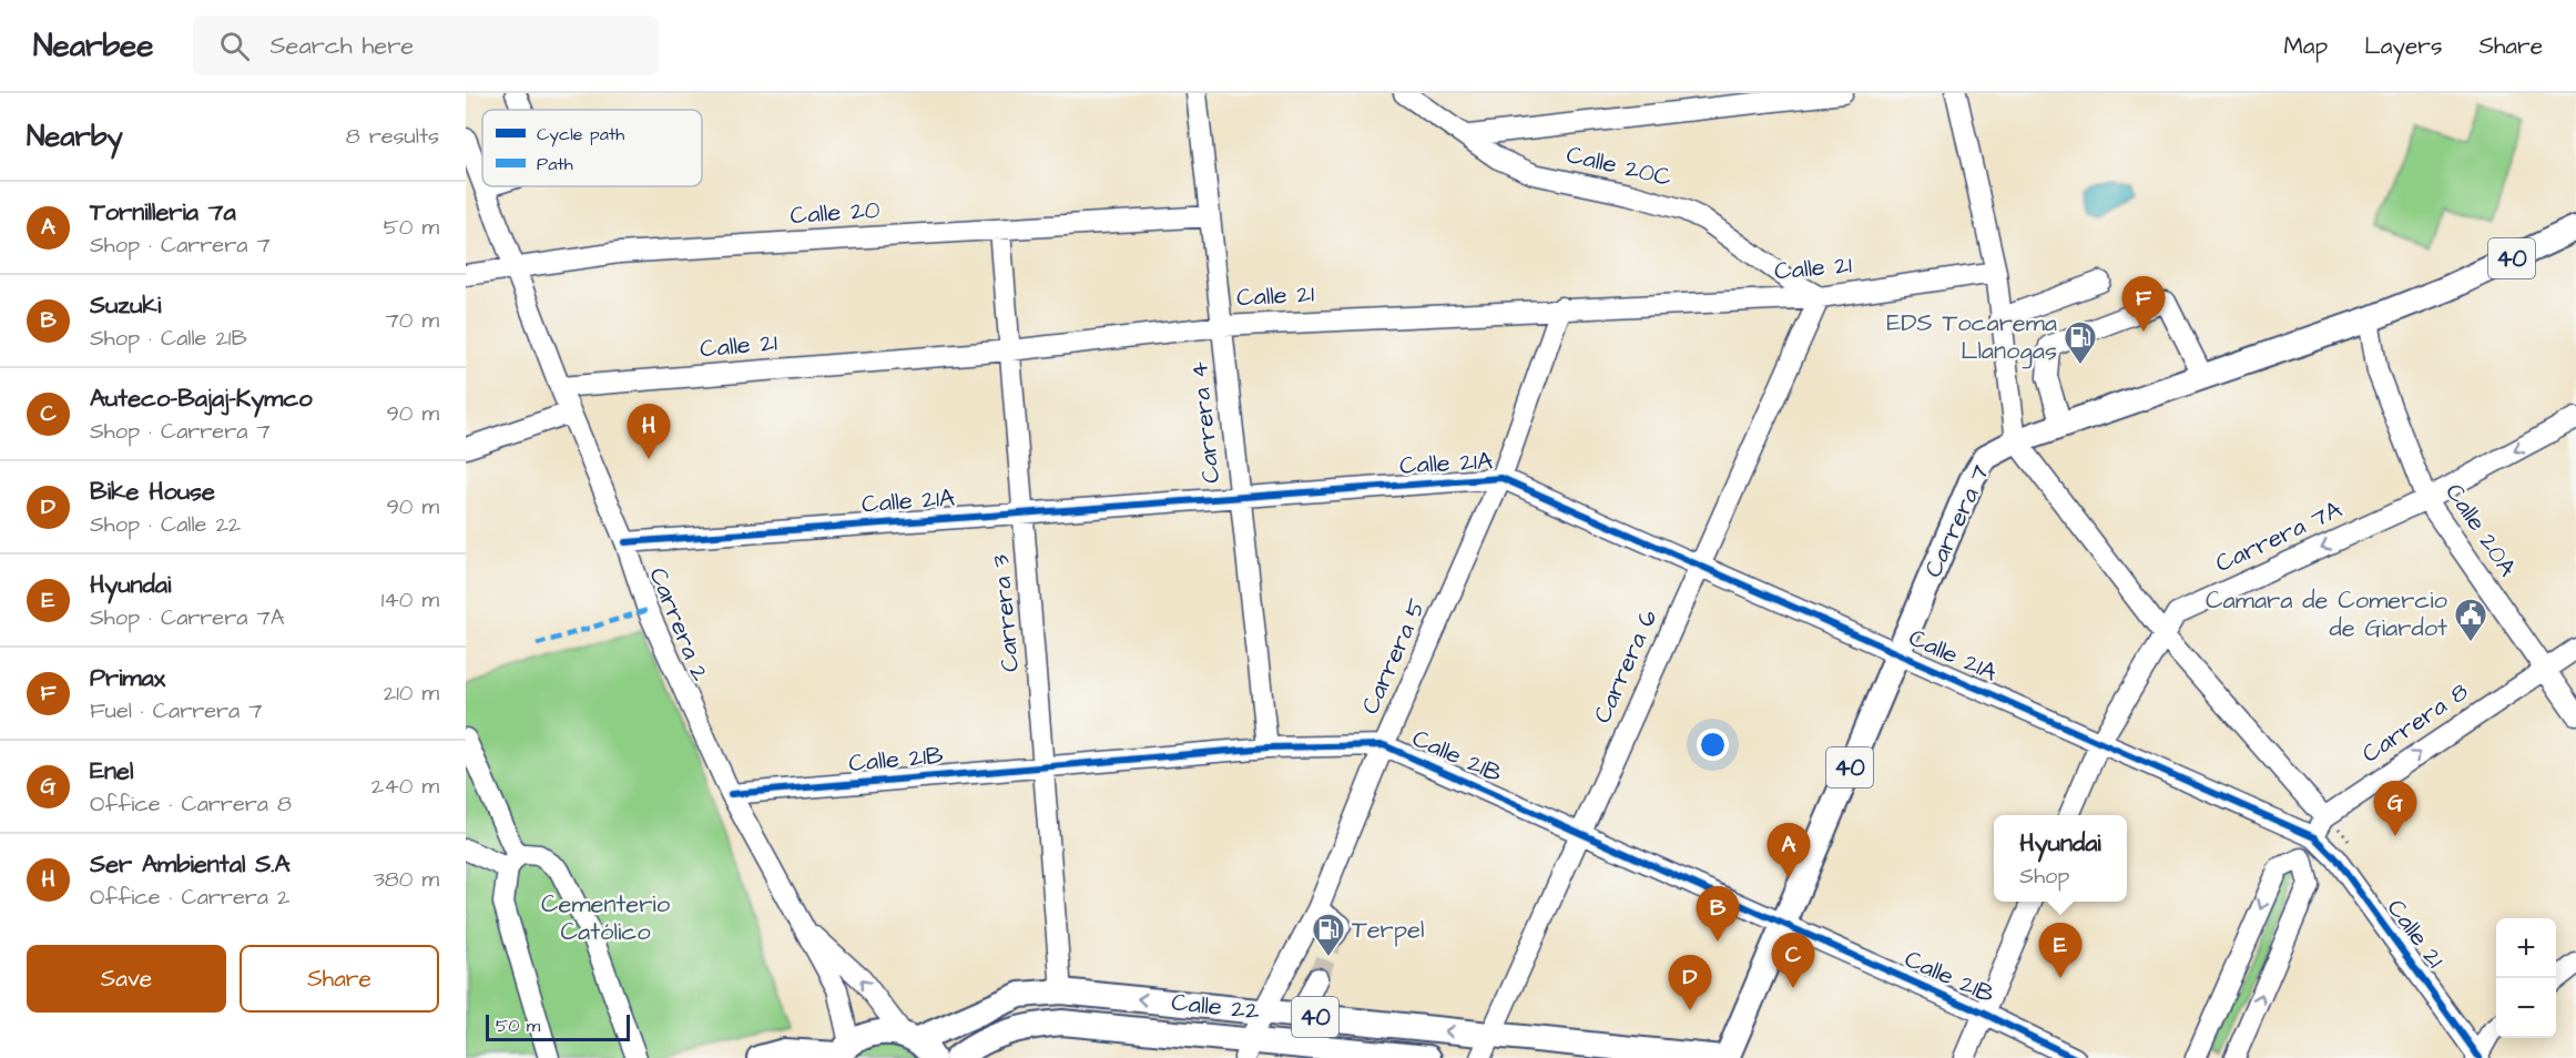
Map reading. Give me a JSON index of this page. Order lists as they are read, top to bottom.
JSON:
{
  "streets": {
    "main road": ["40", "Carrera 7", "Calle 22"],
    "street": [
      "Calle 20C",
      "Calle 20",
      "Calle 21",
      "Carrera 4",
      "Calle 21A",
      "Calle 20A",
      "Carrera 7A",
      "Carrera 3",
      "Carrera 2",
      "Carrera 5",
      "Carrera 6",
      "Carrera 8",
      "Calle 21B"
    ]
  },
  "crossings": [
    ["Calle 20C", "Calle 21"],
    ["Calle 20C", "Carrera 6"],
    ["Calle 20", "Carrera 4"],
    ["Calle 20", "Carrera 3"],
    ["Calle 20", "Carrera 2"],
    ["40", "Carrera 2"],
    ["40", "Calle 22"],
    ["Calle 21", "Carrera 4"],
    ["Calle 21", "Calle 21A"],
    ["Calle 21", "Carrera 3"],
    ["Calle 21", "Carrera 2"],
    ["Calle 21", "Carrera 5"],
    ["Calle 21", "Carrera 6"],
    ["Calle 21", "Carrera 8"],
    ["Carrera 4", "Calle 21A"],
    ["Carrera 4", "Calle 21B"],
    ["Calle 21A", "Carrera 7"],
    ["Calle 21A", "Carrera 7A"],
    ["Calle 21A", "Carrera 3"],
    ["Calle 21A", "Carrera 2"],
    ["Calle 21A", "Carrera 5"],
    ["Calle 21A", "Carrera 6"],
    ["Calle 21A", "Carrera 8"],
    ["Carrera 7", "Calle 20A"],
    ["Carrera 7", "Calle 21B"],
    ["Carrera 7", "Calle 22"],
    ["Calle 20A", "Carrera 7A"],
    ["Calle 20A", "Carrera 8"],
    ["Carrera 3", "Calle 21B"],
    ["Carrera 3", "Calle 22"],
    ["Carrera 2", "Calle 21B"],
    ["Carrera 2", "Calle 22"],
    ["Carrera 5", "Calle 21B"],
    ["Carrera 5", "Calle 22"],
    ["Carrera 6", "Calle 21B"],
    ["Carrera 6", "Calle 22"]
  ],
  "one_way": ["Carrera 7A"],
  "parks": ["Cementerio Católico"],
  "places": {
    "fuel station": ["EDS Tocarema Llanogas", "Terpel"],
    "public building": ["Camara de Comercio de Giardot"]
  },
  "legend": ["Cycle path", "Path"],
  "scale_bar": "50 m",
  "page": {
    "header": "Nearbee",
    "search": "Search here",
    "nav": ["Map", "Layers", "Share"],
    "heading": ["Nearby", "8 results"],
    "list": [
      {
        "mark": "A",
        "name": "Tornilleria 7a",
        "note": "Shop · Carrera 7",
        "value": "50 m"
      },
      {
        "mark": "B",
        "name": "Suzuki",
        "note": "Shop · Calle 21B",
        "value": "70 m"
      },
      {
        "mark": "C",
        "name": "Auteco-Bajaj-Kymco",
        "note": "Shop · Carrera 7",
        "value": "90 m"
      },
      {
        "mark": "D",
        "name": "Bike House",
        "note": "Shop · Calle 22",
        "value": "90 m"
      },
      {
        "mark": "E",
        "name": "Hyundai",
        "note": "Shop · Carrera 7A",
        "value": "140 m"
      },
      {
        "mark": "F",
        "name": "Primax",
        "note": "Fuel · Carrera 7",
        "value": "210 m"
      },
      {
        "mark": "G",
        "name": "Enel",
        "note": "Office · Carrera 8",
        "value": "240 m"
      },
      {
        "mark": "H",
        "name": "Ser Ambiental S.A",
        "note": "Office · Carrera 2",
        "value": "380 m"
      }
    ],
    "pins": [
      "F",
      "H",
      "G",
      "A",
      "B",
      "E",
      "C",
      "D"
    ],
    "popup": ["Hyundai", "Shop"],
    "map_buttons": ["+", "−"],
    "buttons": ["Save", "Share"],
    "scale": "50 m"
  }
}
